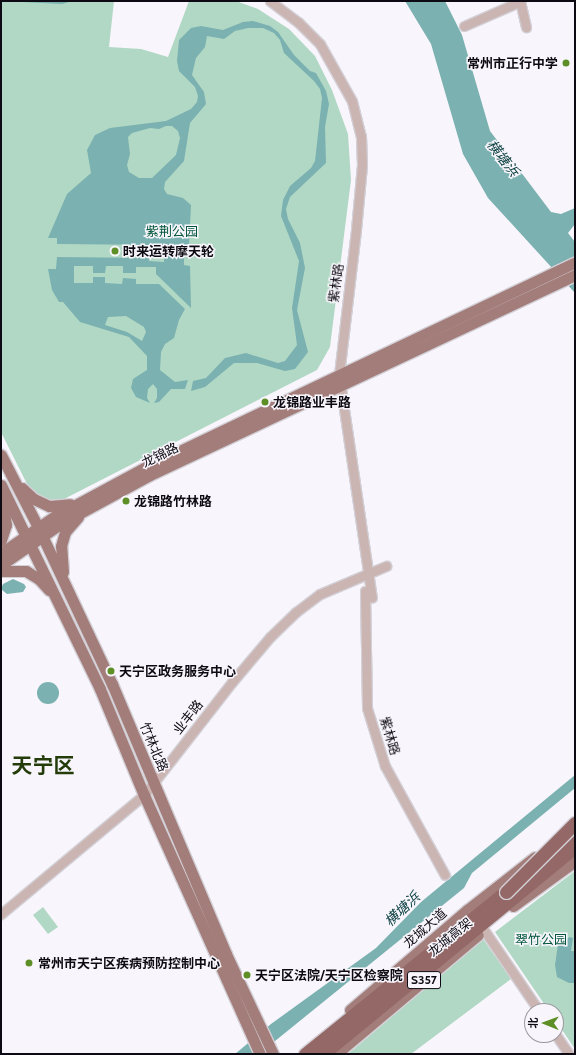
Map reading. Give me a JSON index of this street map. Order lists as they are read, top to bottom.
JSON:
{
  "streets": {
    "highway": ["龙城高架"],
    "main road": [
      "龙锦路",
      "竹林北路",
      "龙城大道",
      "S357"
    ],
    "street": ["紫林路", "业丰路"]
  },
  "crossings": [
    ["紫林路", "龙锦路"],
    ["紫林路", "业丰路"],
    ["龙锦路", "竹林北路"],
    ["业丰路", "竹林北路"],
    ["龙城高架", "S357"]
  ],
  "districts": ["天宁区"],
  "water": ["横塘浜"],
  "parks": ["紫荆公园", "翠竹公园"],
  "places": [
    "常州市正行中学",
    "时来运转摩天轮",
    "龙锦路业丰路",
    "龙锦路竹林路",
    "天宁区政务服务中心",
    "常州市天宁区疾病预防控制中心",
    "天宁区法院/天宁区检察院"
  ],
  "north": "left"
}
